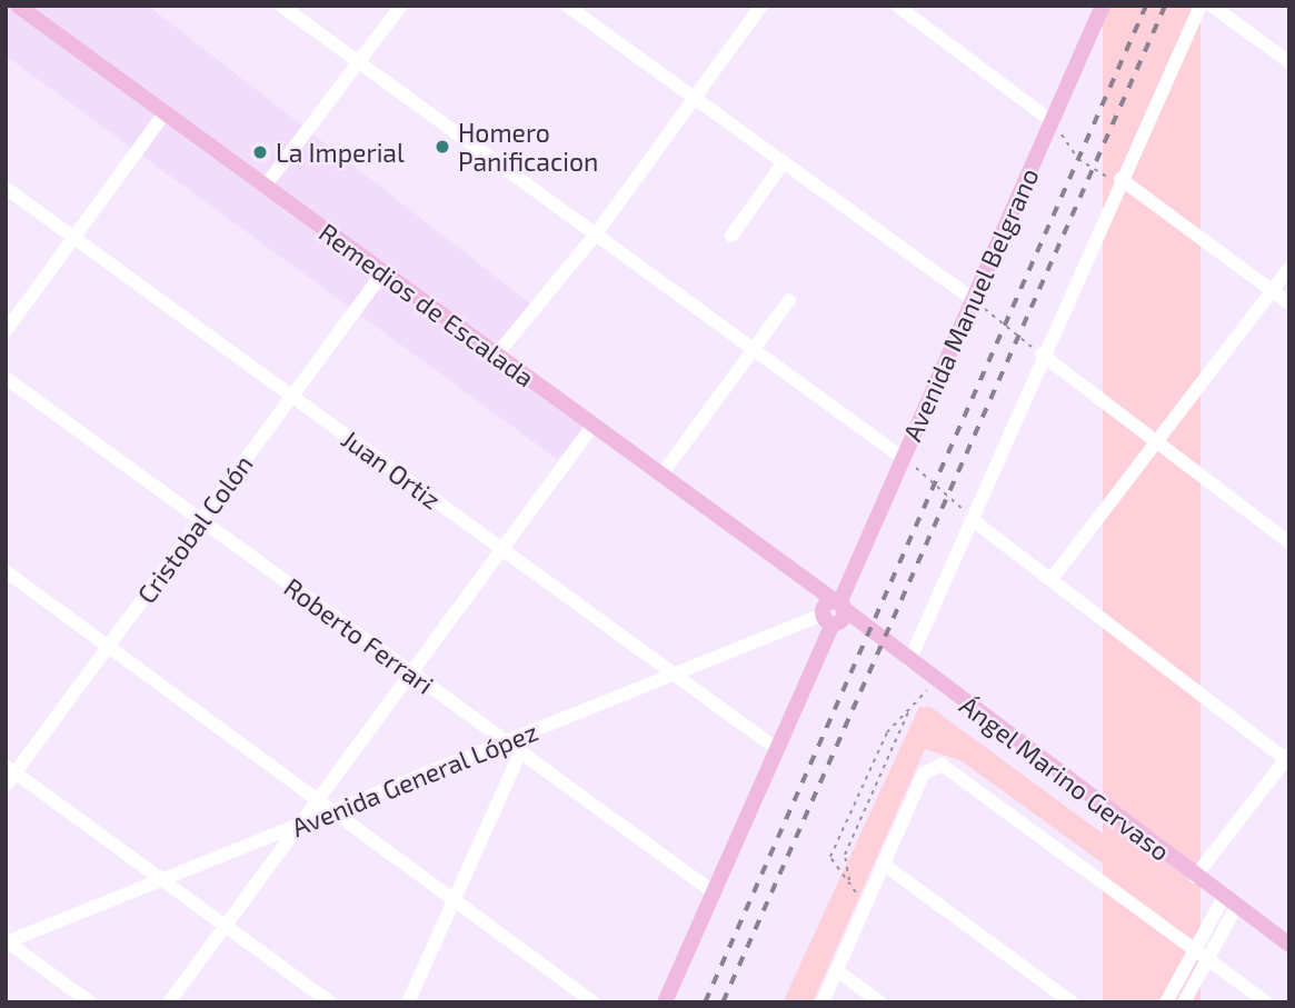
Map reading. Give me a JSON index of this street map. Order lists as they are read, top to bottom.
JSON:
{
  "streets": {
    "main road": ["Remedios de Escalada", "Avenida Manuel Belgrano", "Ángel Marino Gervaso"],
    "street": [
      "Juan Ortiz",
      "Cristobal Colón",
      "Roberto Ferrari",
      "Avenida General López"
    ]
  },
  "crossings": [
    ["Remedios de Escalada", "Avenida Manuel Belgrano"],
    ["Remedios de Escalada", "Cristobal Colón"],
    ["Remedios de Escalada", "Ángel Marino Gervaso"],
    ["Avenida Manuel Belgrano", "Ángel Marino Gervaso"],
    ["Avenida Manuel Belgrano", "Avenida General López"],
    ["Juan Ortiz", "Cristobal Colón"],
    ["Juan Ortiz", "Avenida General López"],
    ["Cristobal Colón", "Roberto Ferrari"],
    ["Roberto Ferrari", "Avenida General López"]
  ],
  "places": ["Homero Panificacion", "La Imperial"]
}
